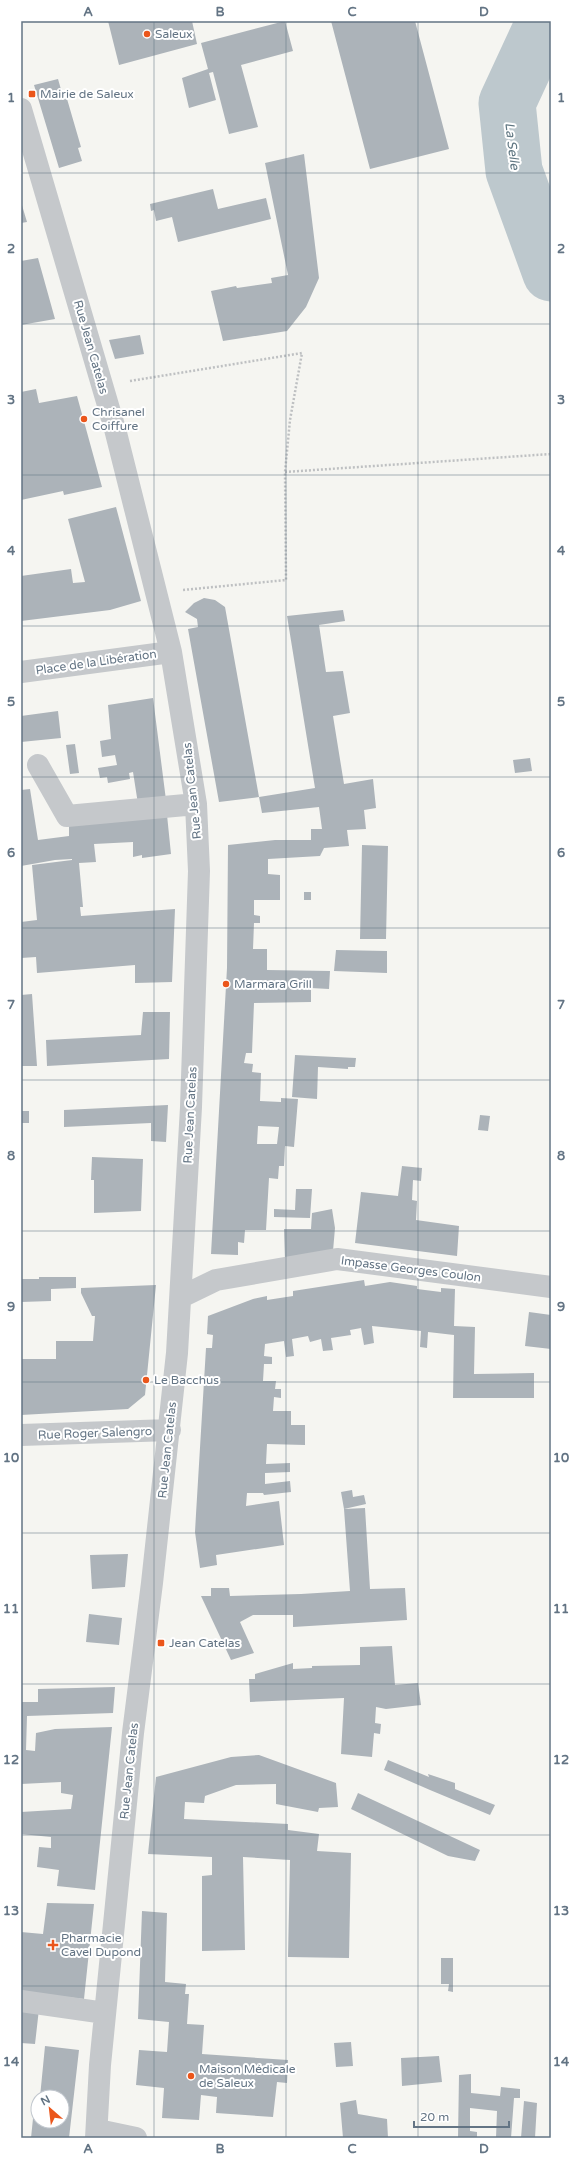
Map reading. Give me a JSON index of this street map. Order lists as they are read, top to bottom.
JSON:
{
  "streets": {
    "street": [
      "Rue Jean Catelas",
      "Place de la Libération",
      "Impasse Georges Coulon",
      "Rue Roger Salengro"
    ]
  },
  "crossings": [
    ["Rue Jean Catelas", "Place de la Libération"],
    ["Rue Jean Catelas", "Impasse Georges Coulon"],
    ["Rue Jean Catelas", "Rue Roger Salengro"]
  ],
  "water": ["La Selle"],
  "places": {
    "other": [
      "Saleux",
      "Chrisanel Coiffure",
      "Marmara Grill",
      "Le Bacchus",
      "Maison Médicale de Saleux"
    ],
    "transit": ["Mairie de Saleux", "Jean Catelas"],
    "health": ["Pharmacie Cavel Dupond"]
  },
  "scale_bar": "20 m",
  "north": "top left",
  "grid": {
    "columns": [
      "A",
      "B",
      "C",
      "D"
    ],
    "rows": [
      "1",
      "2",
      "3",
      "4",
      "5",
      "6",
      "7",
      "8",
      "9",
      "10",
      "11",
      "12",
      "13",
      "14"
    ]
  }
}
